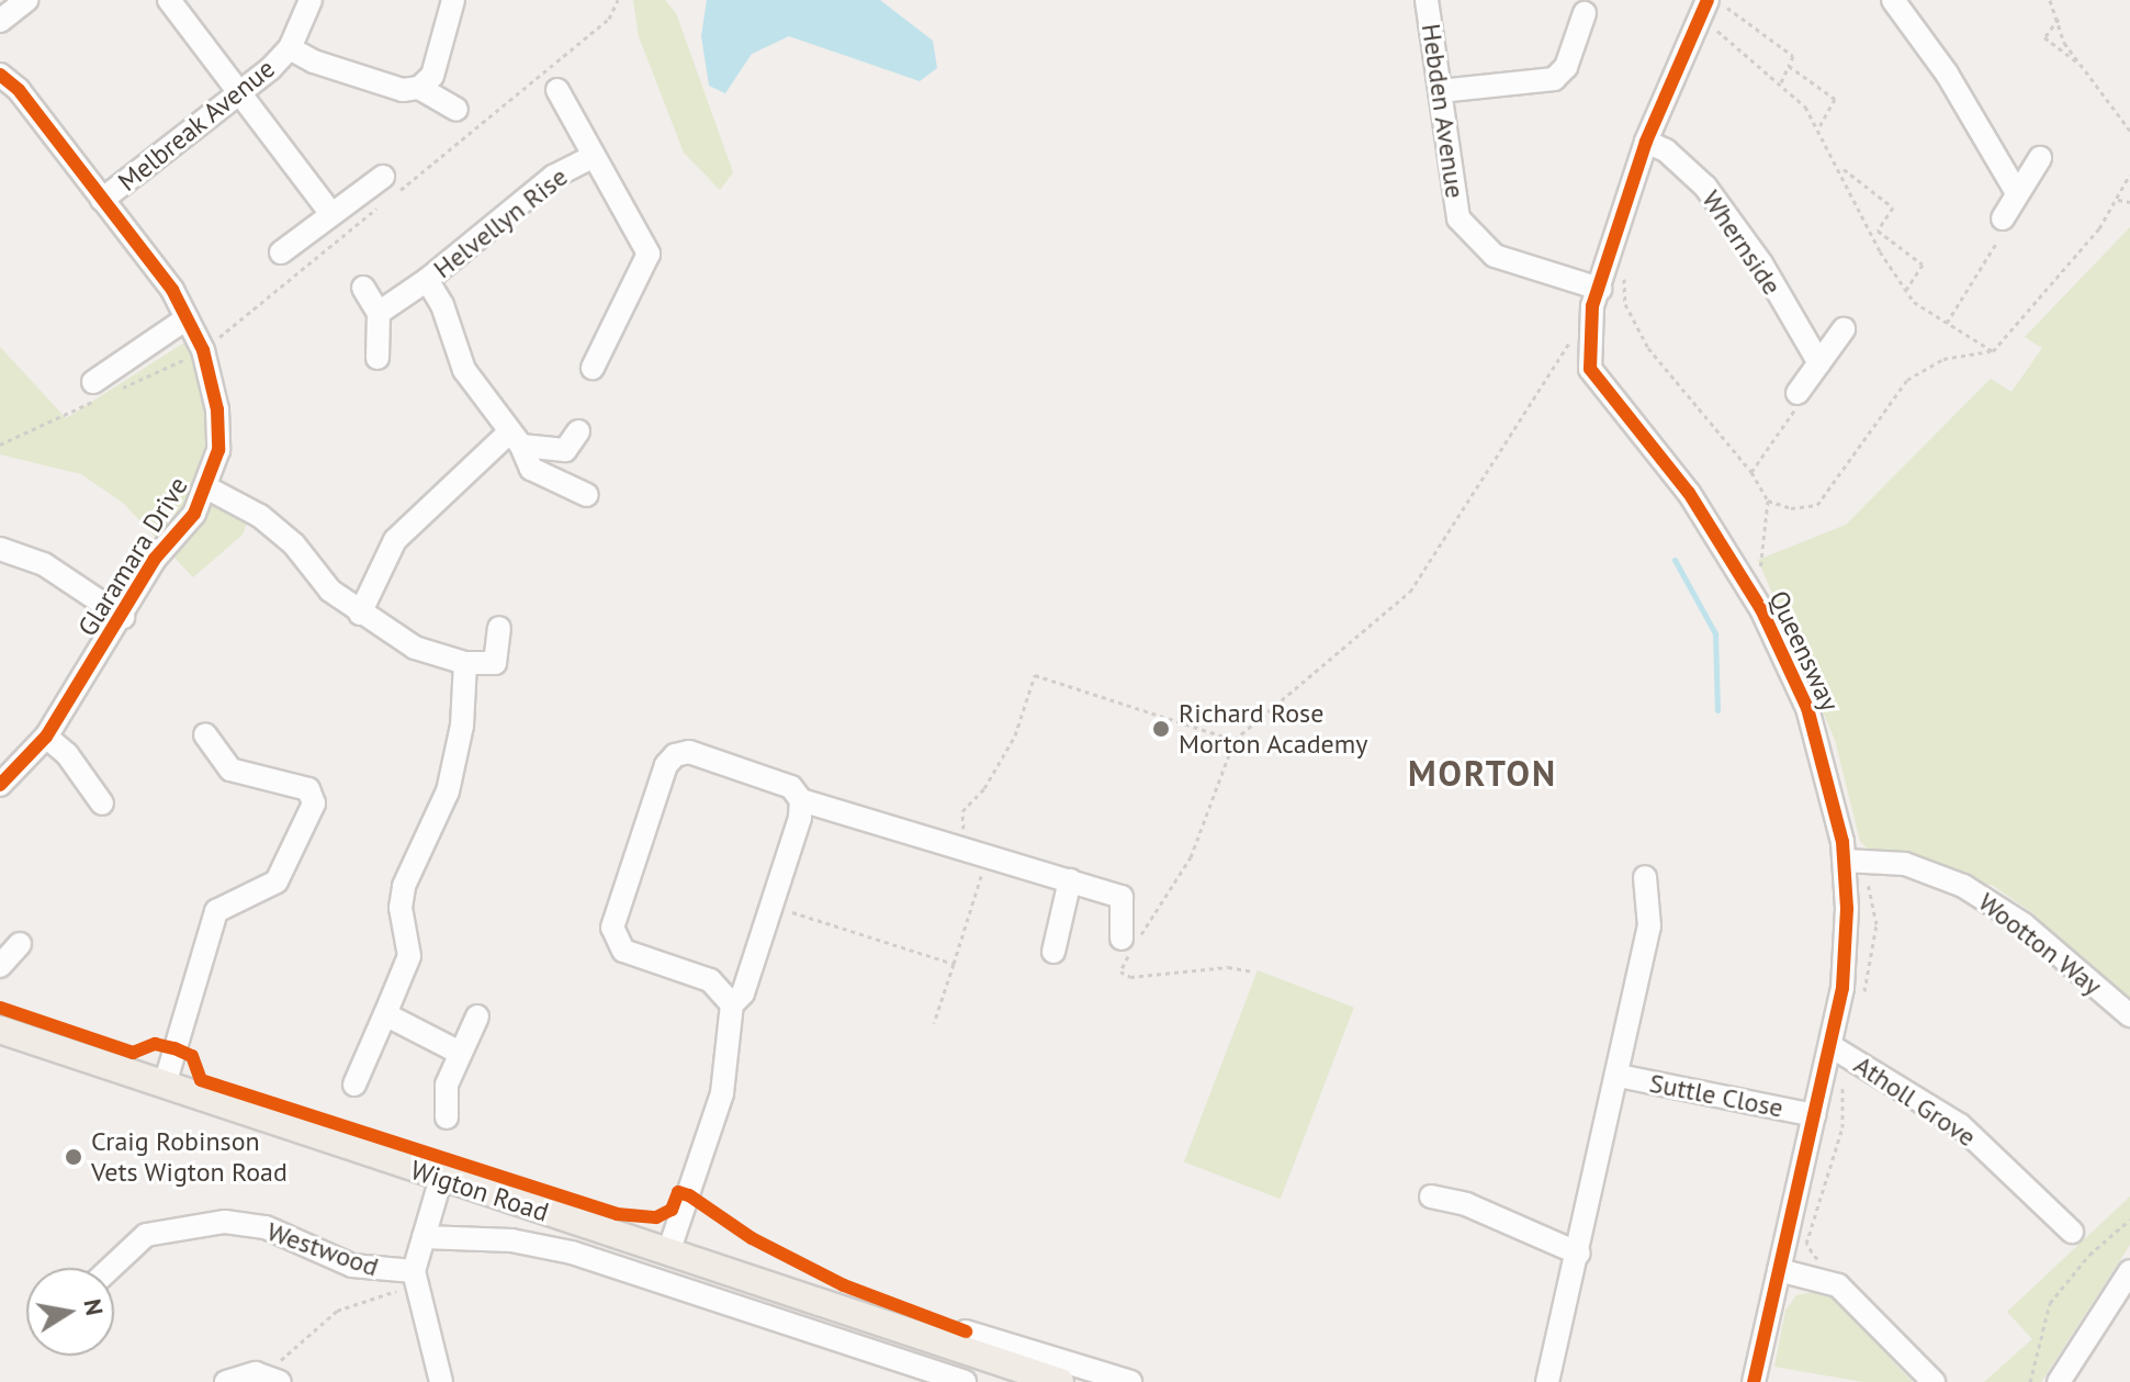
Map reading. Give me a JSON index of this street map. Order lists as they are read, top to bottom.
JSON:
{
  "streets": {
    "main road": ["Wigton Road"],
    "street": [
      "Hebden Avenue",
      "Melbreak Avenue",
      "Helvellyn Rise",
      "Whernside",
      "Glaramara Drive",
      "Queensway",
      "Wootton Way",
      "Suttle Close",
      "Atholl Grove",
      "Westwood"
    ]
  },
  "crossings": [
    ["Hebden Avenue", "Queensway"],
    ["Melbreak Avenue", "Glaramara Drive"],
    ["Whernside", "Queensway"],
    ["Queensway", "Wootton Way"],
    ["Queensway", "Suttle Close"],
    ["Queensway", "Atholl Grove"]
  ],
  "districts": ["MORTON"],
  "places": ["Richard Rose Morton Academy", "Craig Robinson Vets Wigton Road"],
  "north": "right"
}
